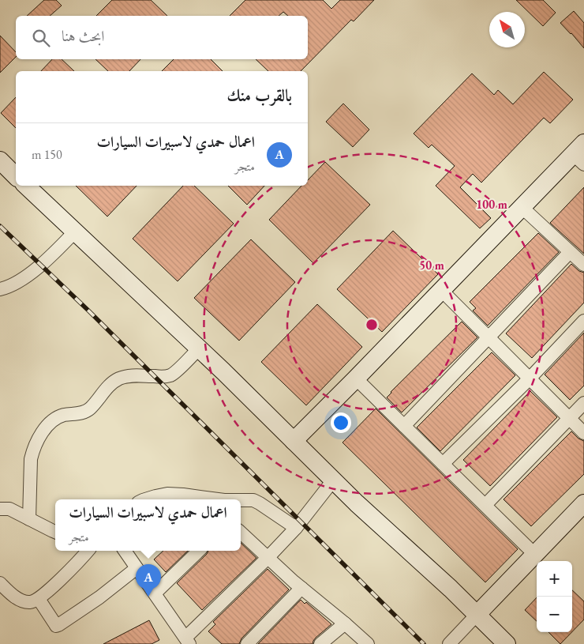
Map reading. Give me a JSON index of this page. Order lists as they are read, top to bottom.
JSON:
{
  "north": "top left",
  "page": {
    "search": "ابحث هنا",
    "heading": "بالقرب منك",
    "list": [
      {
        "mark": "A",
        "name": "اعمال حمدي لاسبيرات السيارات",
        "note": "متجر",
        "value": "150 m"
      }
    ],
    "popup": ["اعمال حمدي لاسبيرات السيارات", "متجر"],
    "map_buttons": ["+", "−"],
    "pins": "A"
  },
  "rings": ["100 m", "50 m"]
}
